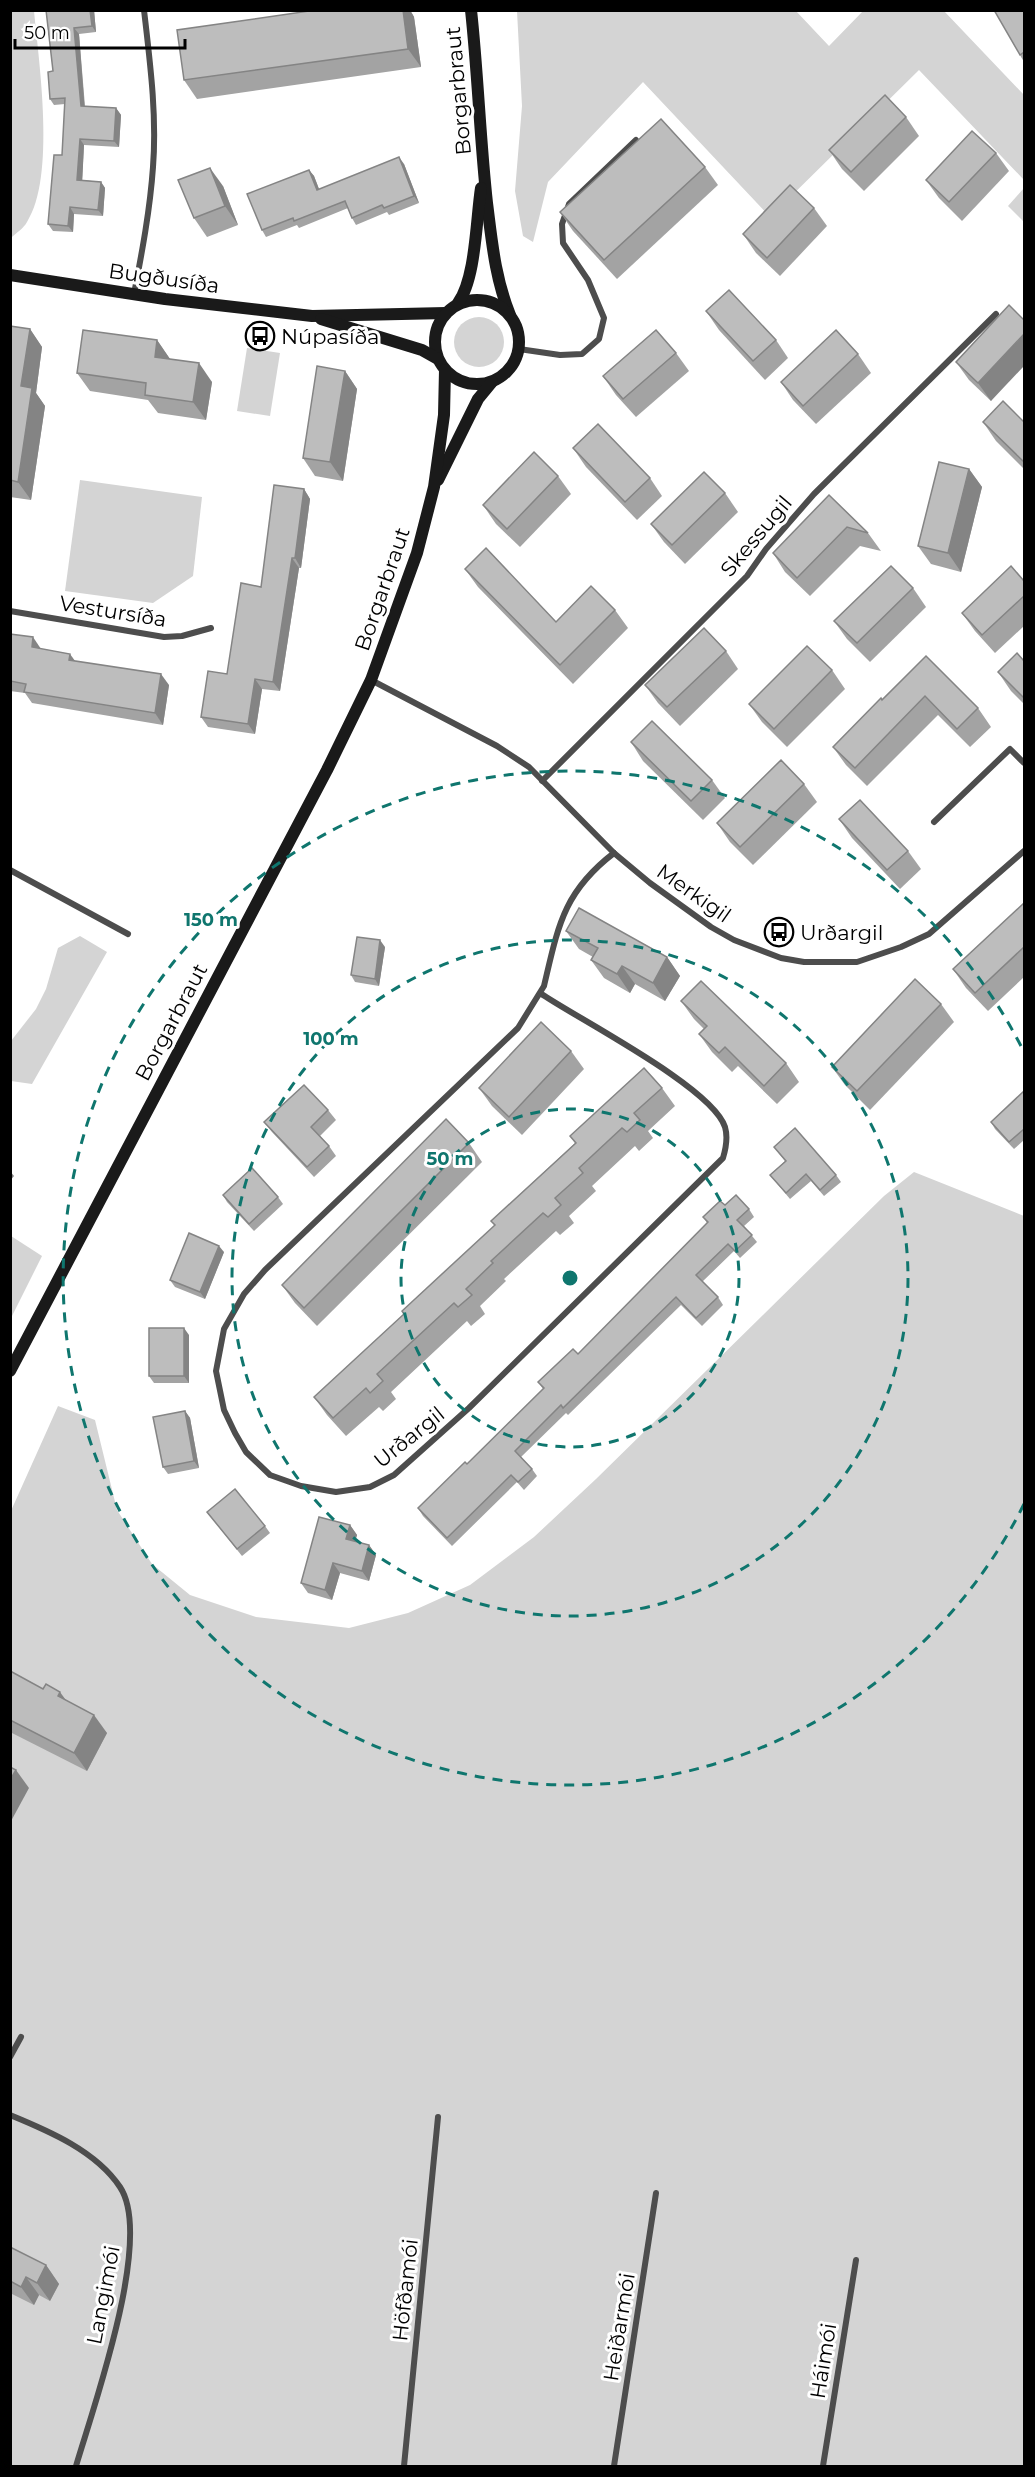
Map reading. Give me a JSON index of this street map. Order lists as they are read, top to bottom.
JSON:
{
  "streets": {
    "street": [
      "Borgarbraut",
      "Bugðusíða",
      "Skessugil",
      "Vestursíða",
      "Merkigil",
      "Urðargil",
      "Höfðamói",
      "Langimói",
      "Heiðarmói",
      "Háimói"
    ]
  },
  "crossings": [
    ["Borgarbraut", "Bugðusíða"],
    ["Borgarbraut", "Merkigil"],
    ["Skessugil", "Merkigil"],
    ["Merkigil", "Urðargil"]
  ],
  "places": {
    "bus stop": ["Núpasíða", "Urðargil"]
  },
  "scale_bar": "50 m",
  "rings": ["150 m", "100 m", "50 m"]
}
